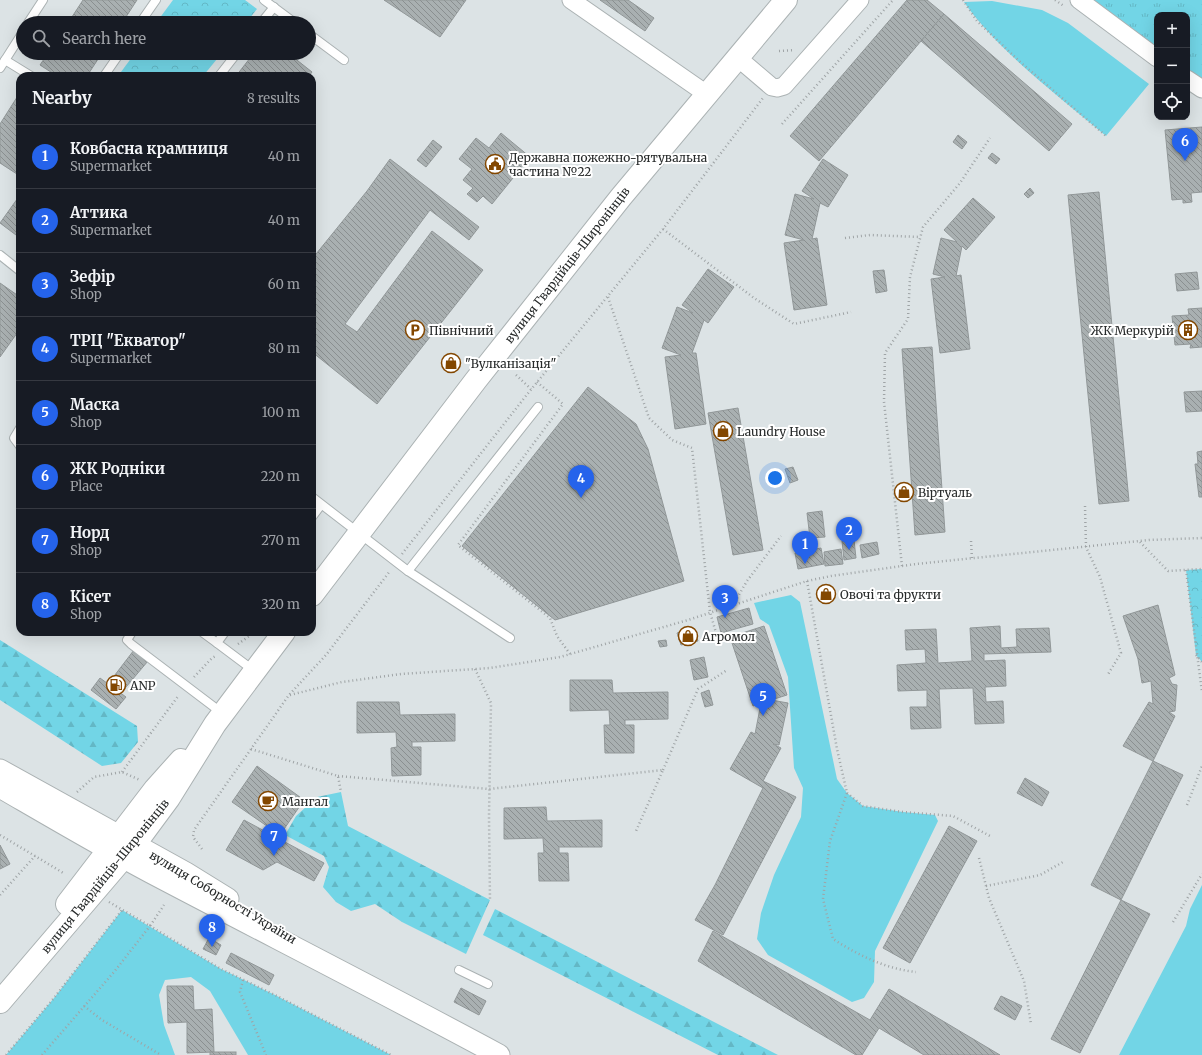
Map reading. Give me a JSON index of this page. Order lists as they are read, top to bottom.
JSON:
{
  "streets": {
    "main road": ["вулиця Гвардійців-Широнінців"],
    "street": ["вулиця Соборності України"]
  },
  "crossings": [
    ["вулиця Гвардійців-Широнінців", "вулиця Соборності України"]
  ],
  "places": {
    "public building": ["Державна пожежно-рятувальна частина №22"],
    "parking": ["Північний"],
    "building": ["ЖК Меркурій"],
    "shop": [
      "\"Вулканізація\"",
      "Laundry House",
      "Віртуаль",
      "Овочі та фрукти",
      "Агромол"
    ],
    "fuel station": ["ANP"],
    "cafe": ["Мангал"]
  },
  "page": {
    "map_buttons": ["+", "−"],
    "search": "Search here",
    "heading": ["Nearby", "8 results"],
    "list": [
      {
        "mark": "1",
        "name": "Ковбасна крамниця",
        "note": "Supermarket",
        "value": "40 m"
      },
      {
        "mark": "2",
        "name": "Аттика",
        "note": "Supermarket",
        "value": "40 m"
      },
      {
        "mark": "3",
        "name": "Зефір",
        "note": "Shop",
        "value": "60 m"
      },
      {
        "mark": "4",
        "name": "ТРЦ \"Екватор\"",
        "note": "Supermarket",
        "value": "80 m"
      },
      {
        "mark": "5",
        "name": "Маска",
        "note": "Shop",
        "value": "100 m"
      },
      {
        "mark": "6",
        "name": "ЖК Родніки",
        "note": "Place",
        "value": "220 m"
      },
      {
        "mark": "7",
        "name": "Норд",
        "note": "Shop",
        "value": "270 m"
      },
      {
        "mark": "8",
        "name": "Кісет",
        "note": "Shop",
        "value": "320 m"
      }
    ],
    "pins": [
      "6",
      "4",
      "2",
      "1",
      "3",
      "5",
      "7",
      "8"
    ]
  }
}
